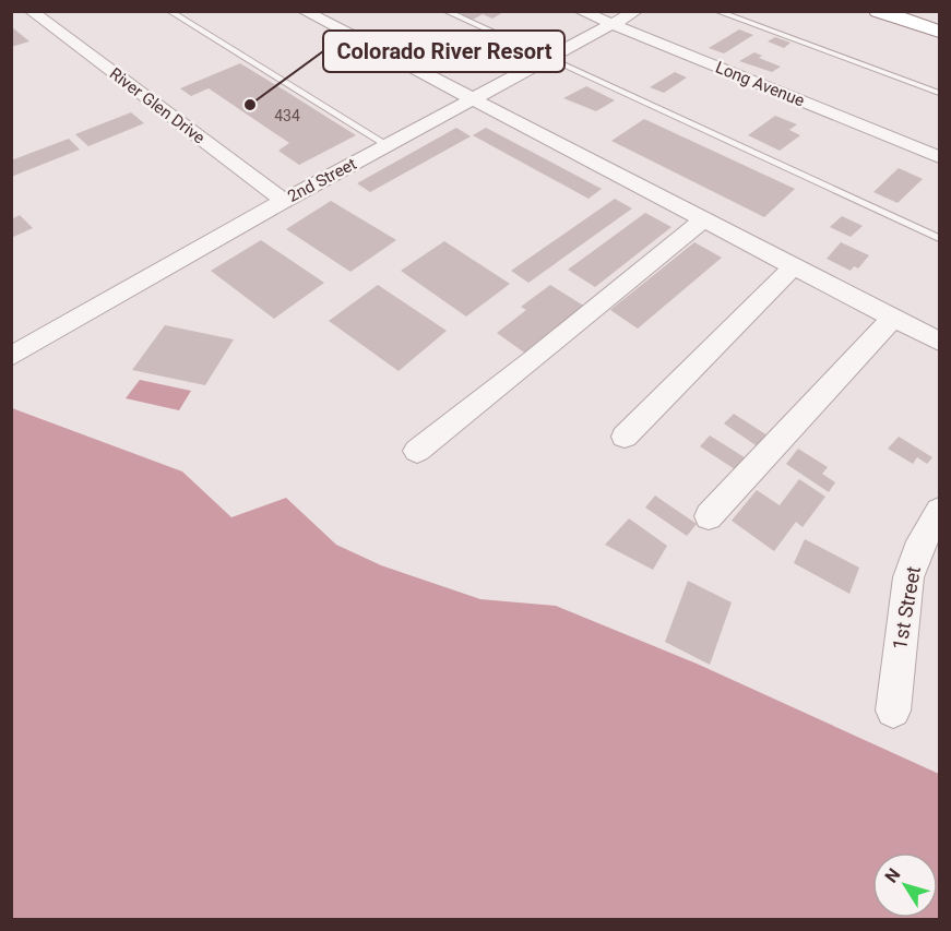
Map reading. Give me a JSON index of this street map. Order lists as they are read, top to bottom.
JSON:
{
  "streets": {
    "street": [
      "Long Avenue",
      "River Glen Drive",
      "2nd Street",
      "1st Street"
    ]
  },
  "crossings": [
    ["Long Avenue", "2nd Street"],
    ["River Glen Drive", "2nd Street"]
  ],
  "places": ["Colorado River Resort"],
  "house_numbers": ["434"],
  "north": "top left"
}
